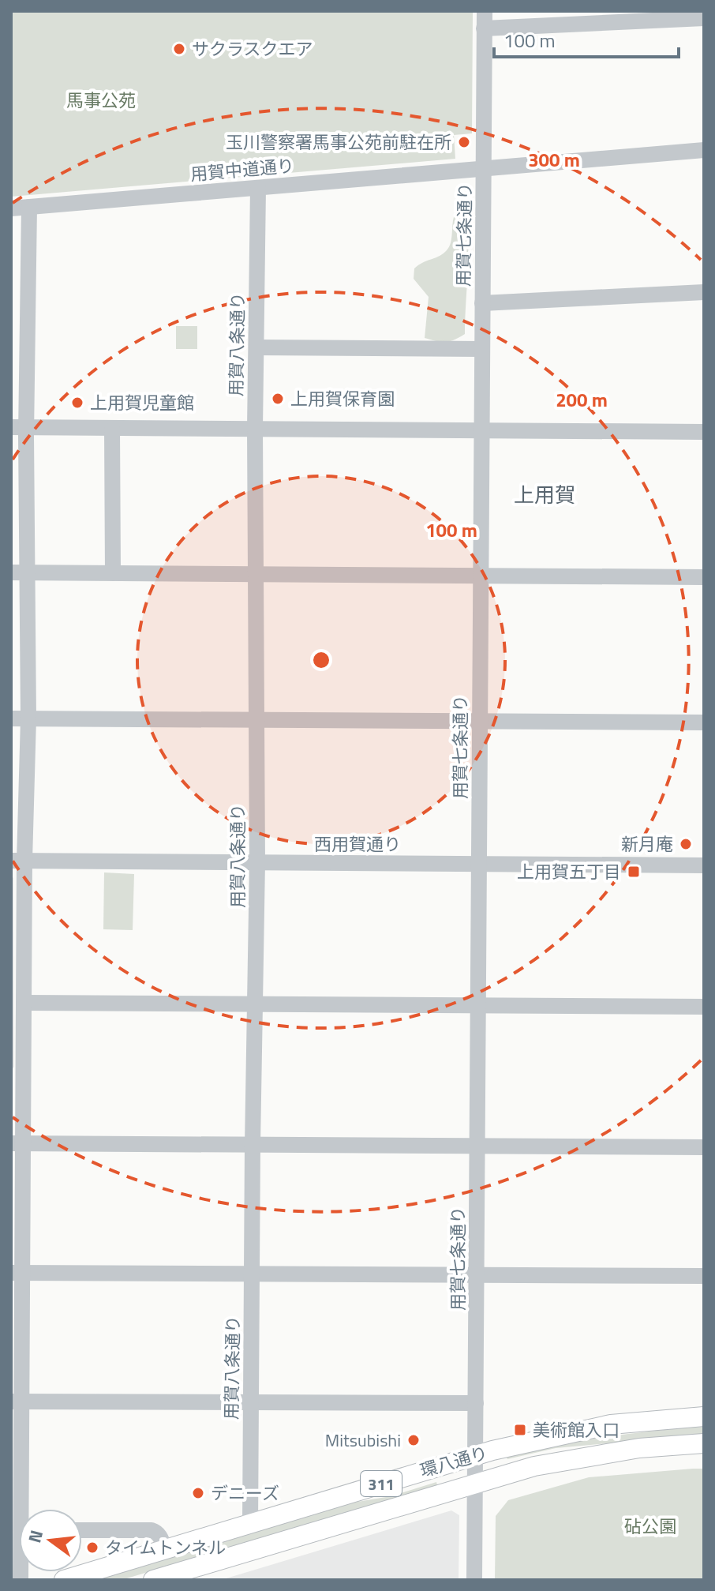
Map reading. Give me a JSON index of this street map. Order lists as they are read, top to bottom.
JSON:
{
  "streets": {
    "main road": ["環八通り", "311"],
    "street": [
      "用賀中道通り",
      "用賀七条通り",
      "用賀八条通り",
      "西用賀通り"
    ]
  },
  "crossings": [
    ["用賀中道通り", "用賀七条通り"],
    ["用賀中道通り", "用賀八条通り"],
    ["用賀七条通り", "西用賀通り"],
    ["用賀七条通り", "環八通り"],
    ["用賀八条通り", "西用賀通り"],
    ["用賀八条通り", "環八通り"]
  ],
  "districts": ["上用賀"],
  "parks": ["馬事公苑", "砧公園"],
  "places": {
    "other": [
      "サクラスクエア",
      "玉川警察署馬事公苑前駐在所",
      "上用賀保育園",
      "上用賀児童館",
      "新月庵",
      "Mitsubishi",
      "デニーズ",
      "タイムトンネル"
    ],
    "transit": ["上用賀五丁目", "美術館入口"]
  },
  "scale_bar": "100 m",
  "north": "left",
  "rings": ["300 m", "200 m", "100 m"]
}
